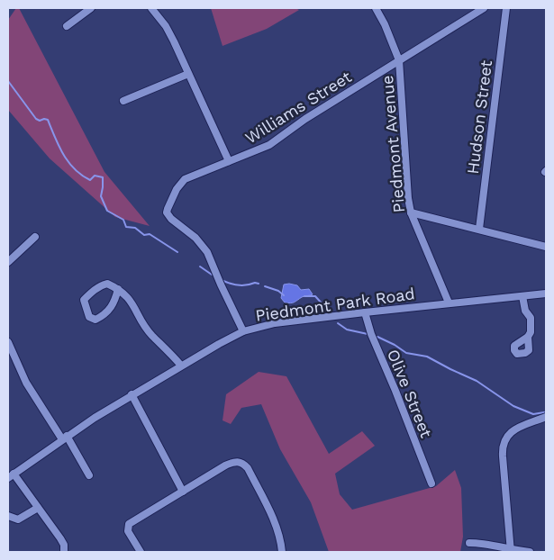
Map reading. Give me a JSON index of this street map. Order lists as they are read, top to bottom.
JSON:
{
  "streets": {
    "street": [
      "Williams Street",
      "Hudson Street",
      "Piedmont Avenue",
      "Piedmont Park Road",
      "Olive Street"
    ]
  },
  "crossings": [
    ["Williams Street", "Piedmont Avenue"],
    ["Williams Street", "Piedmont Park Road"],
    ["Piedmont Avenue", "Piedmont Park Road"],
    ["Piedmont Park Road", "Olive Street"]
  ]
}
